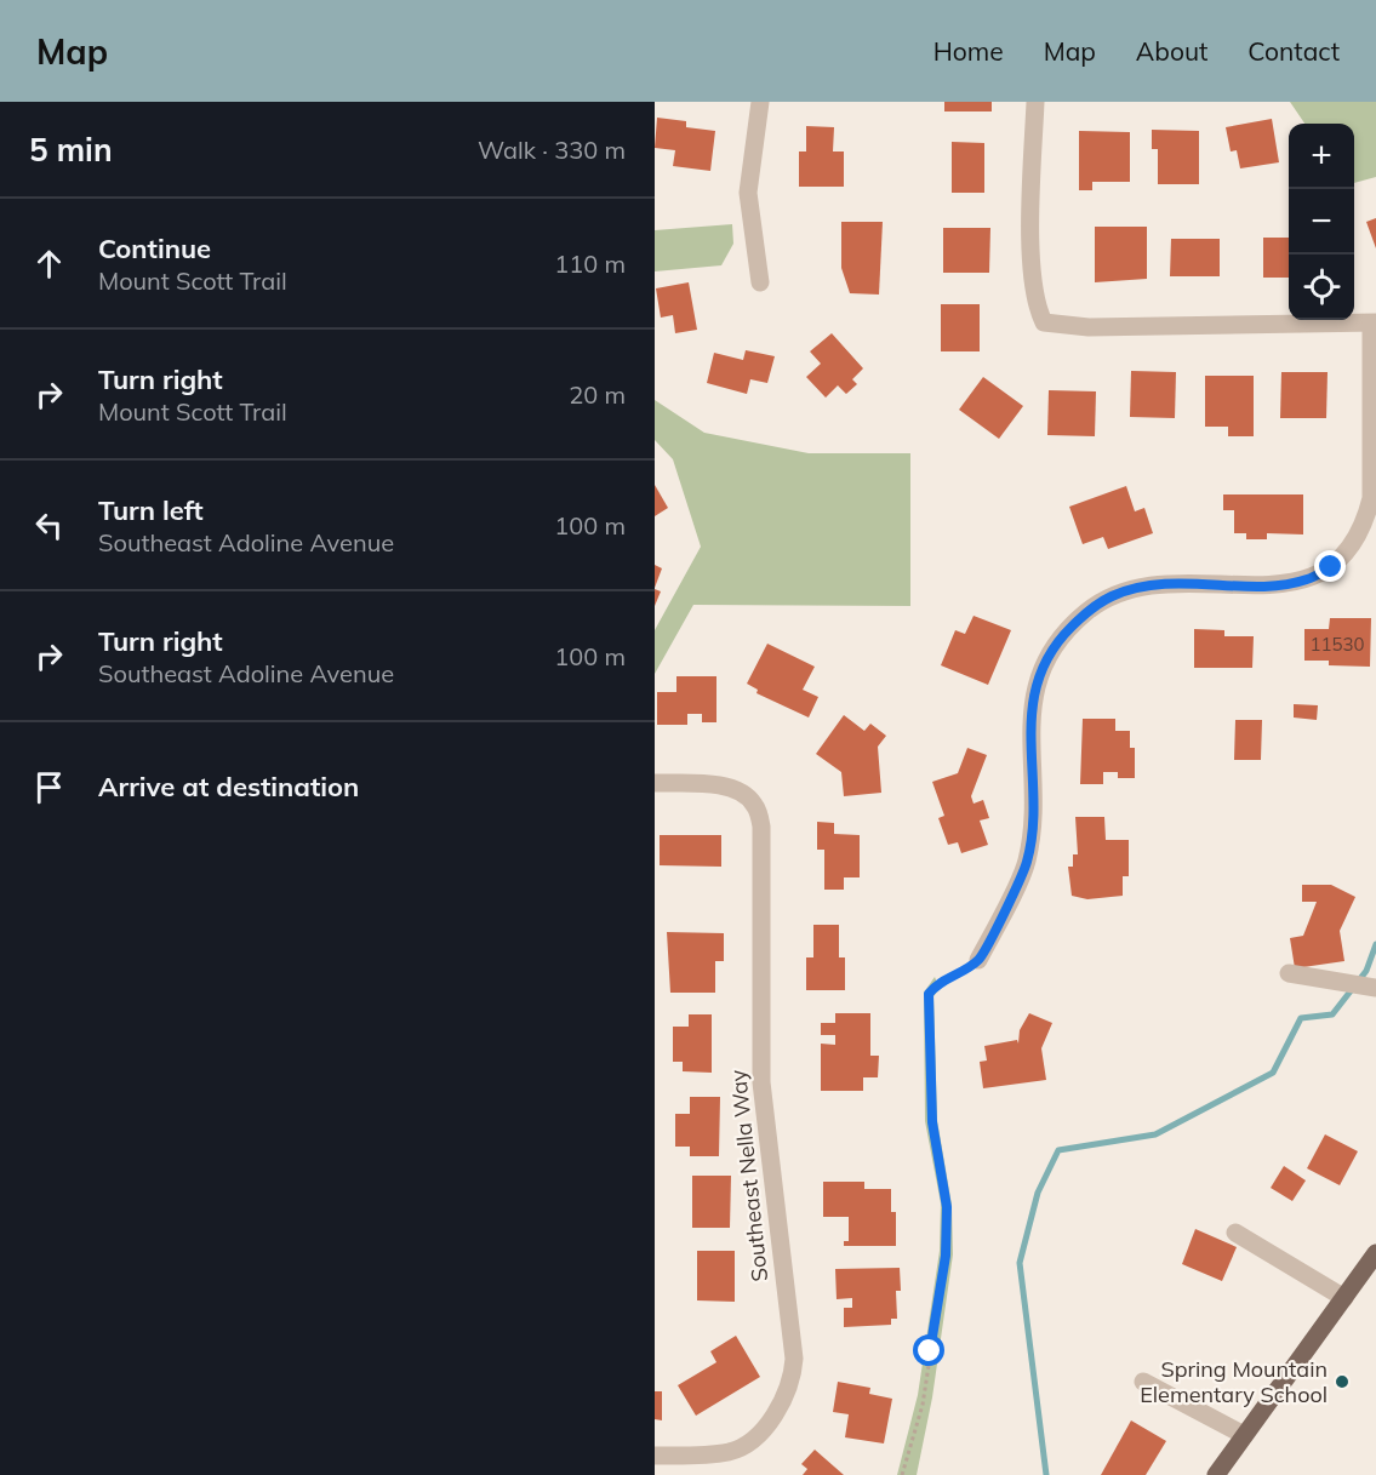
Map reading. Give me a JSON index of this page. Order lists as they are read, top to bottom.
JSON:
{
  "streets": {
    "street": ["Southeast Nella Way"]
  },
  "places": ["Spring Mountain Elementary School"],
  "house_numbers": ["11530"],
  "page": {
    "header": "Map",
    "nav": [
      "Home",
      "Map",
      "About",
      "Contact"
    ],
    "heading": ["5 min", "Walk · 330 m"],
    "map_buttons": ["+", "−"],
    "list": [
      ["Continue", "Mount Scott Trail", "110 m"],
      ["Turn right", "Mount Scott Trail", "20 m"],
      ["Turn left", "Southeast Adoline Avenue", "100 m"],
      ["Turn right", "Southeast Adoline Avenue", "100 m"],
      "Arrive at destination"
    ]
  }
}
